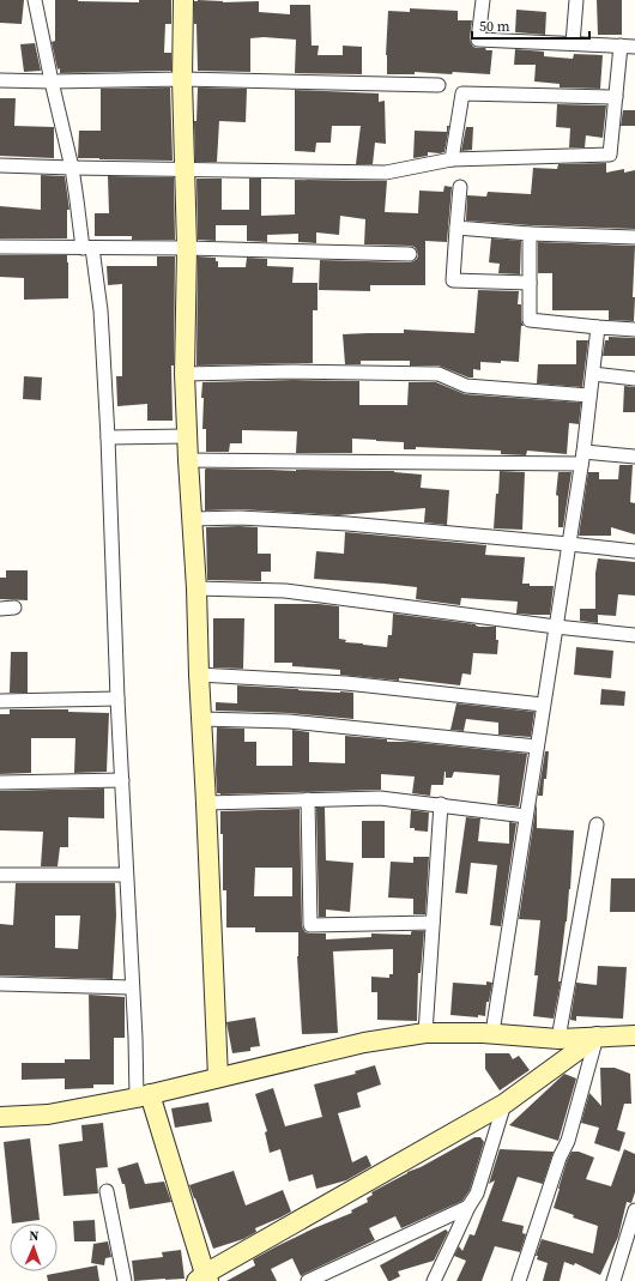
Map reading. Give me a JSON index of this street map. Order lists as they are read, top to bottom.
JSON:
{
  "scale_bar": "50 m",
  "north": "top"
}
